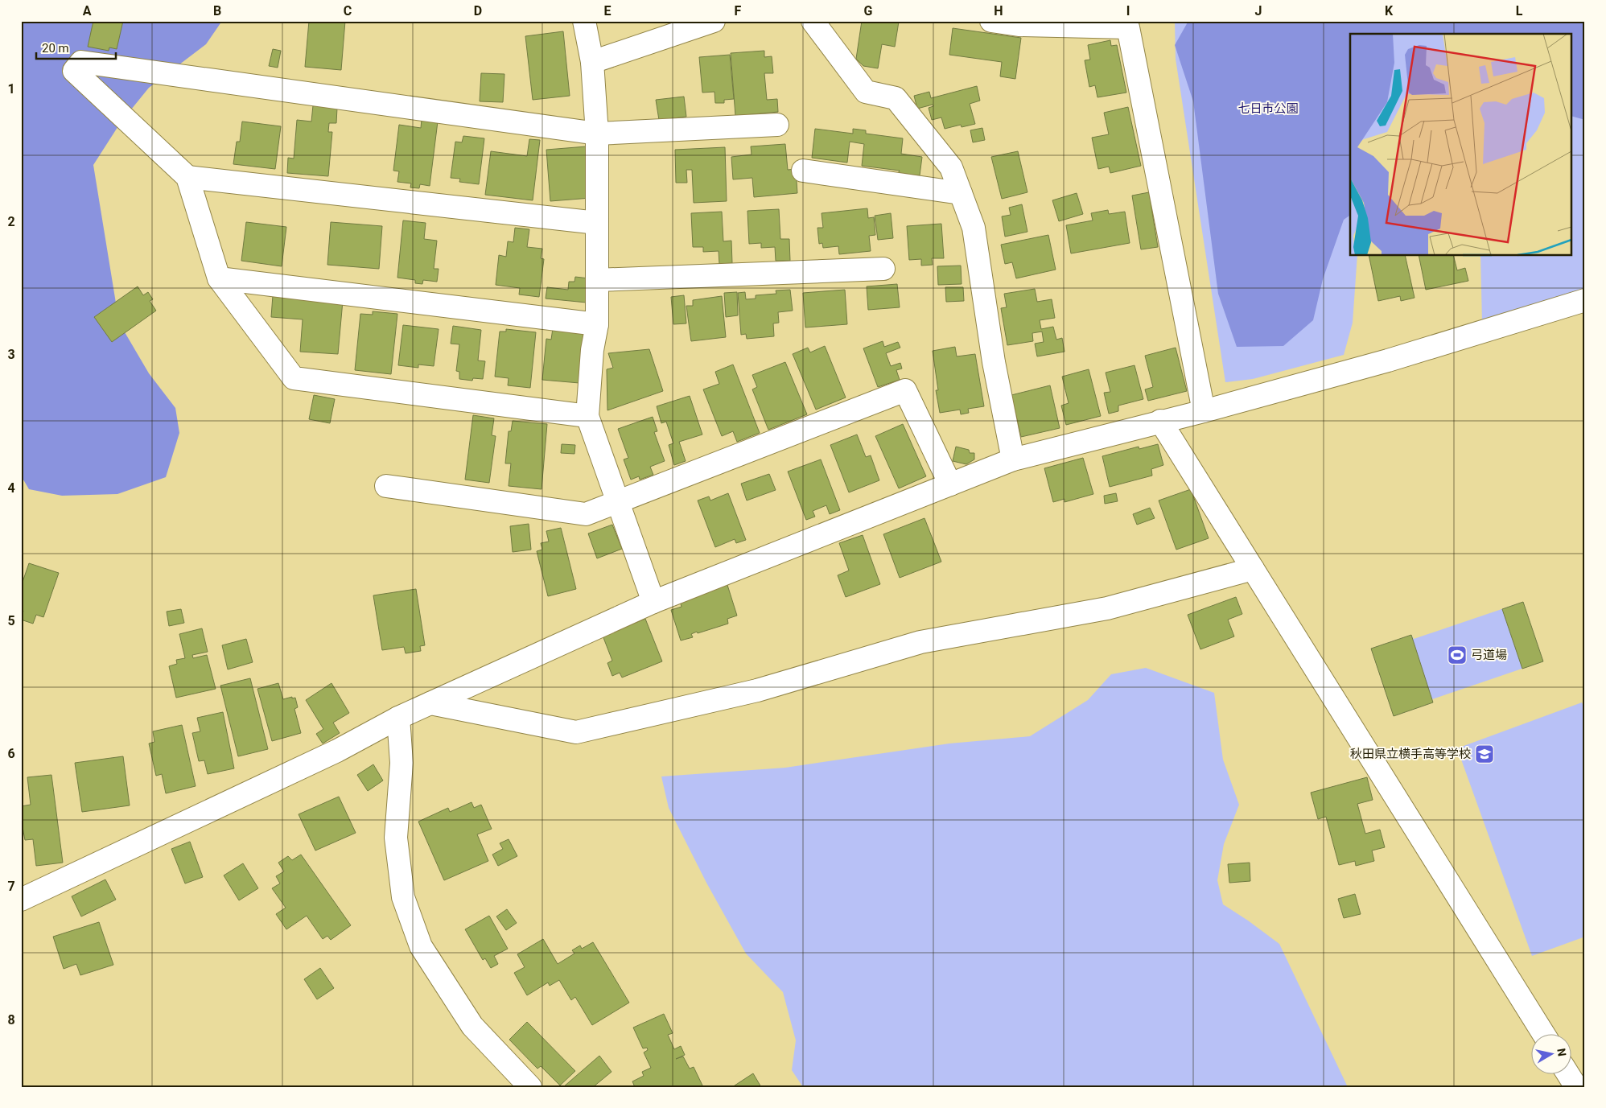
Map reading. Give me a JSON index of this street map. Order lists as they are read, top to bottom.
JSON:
{
  "parks": ["七日市公園"],
  "places": {
    "sports": ["弓道場"],
    "school or university": ["秋田県立横手高等学校"]
  },
  "scale_bar": "20 m",
  "north": "right",
  "grid": {
    "columns": [
      "A",
      "B",
      "C",
      "D",
      "E",
      "F",
      "G",
      "H",
      "I",
      "J",
      "K",
      "L"
    ],
    "rows": [
      "1",
      "2",
      "3",
      "4",
      "5",
      "6",
      "7",
      "8"
    ]
  }
}
